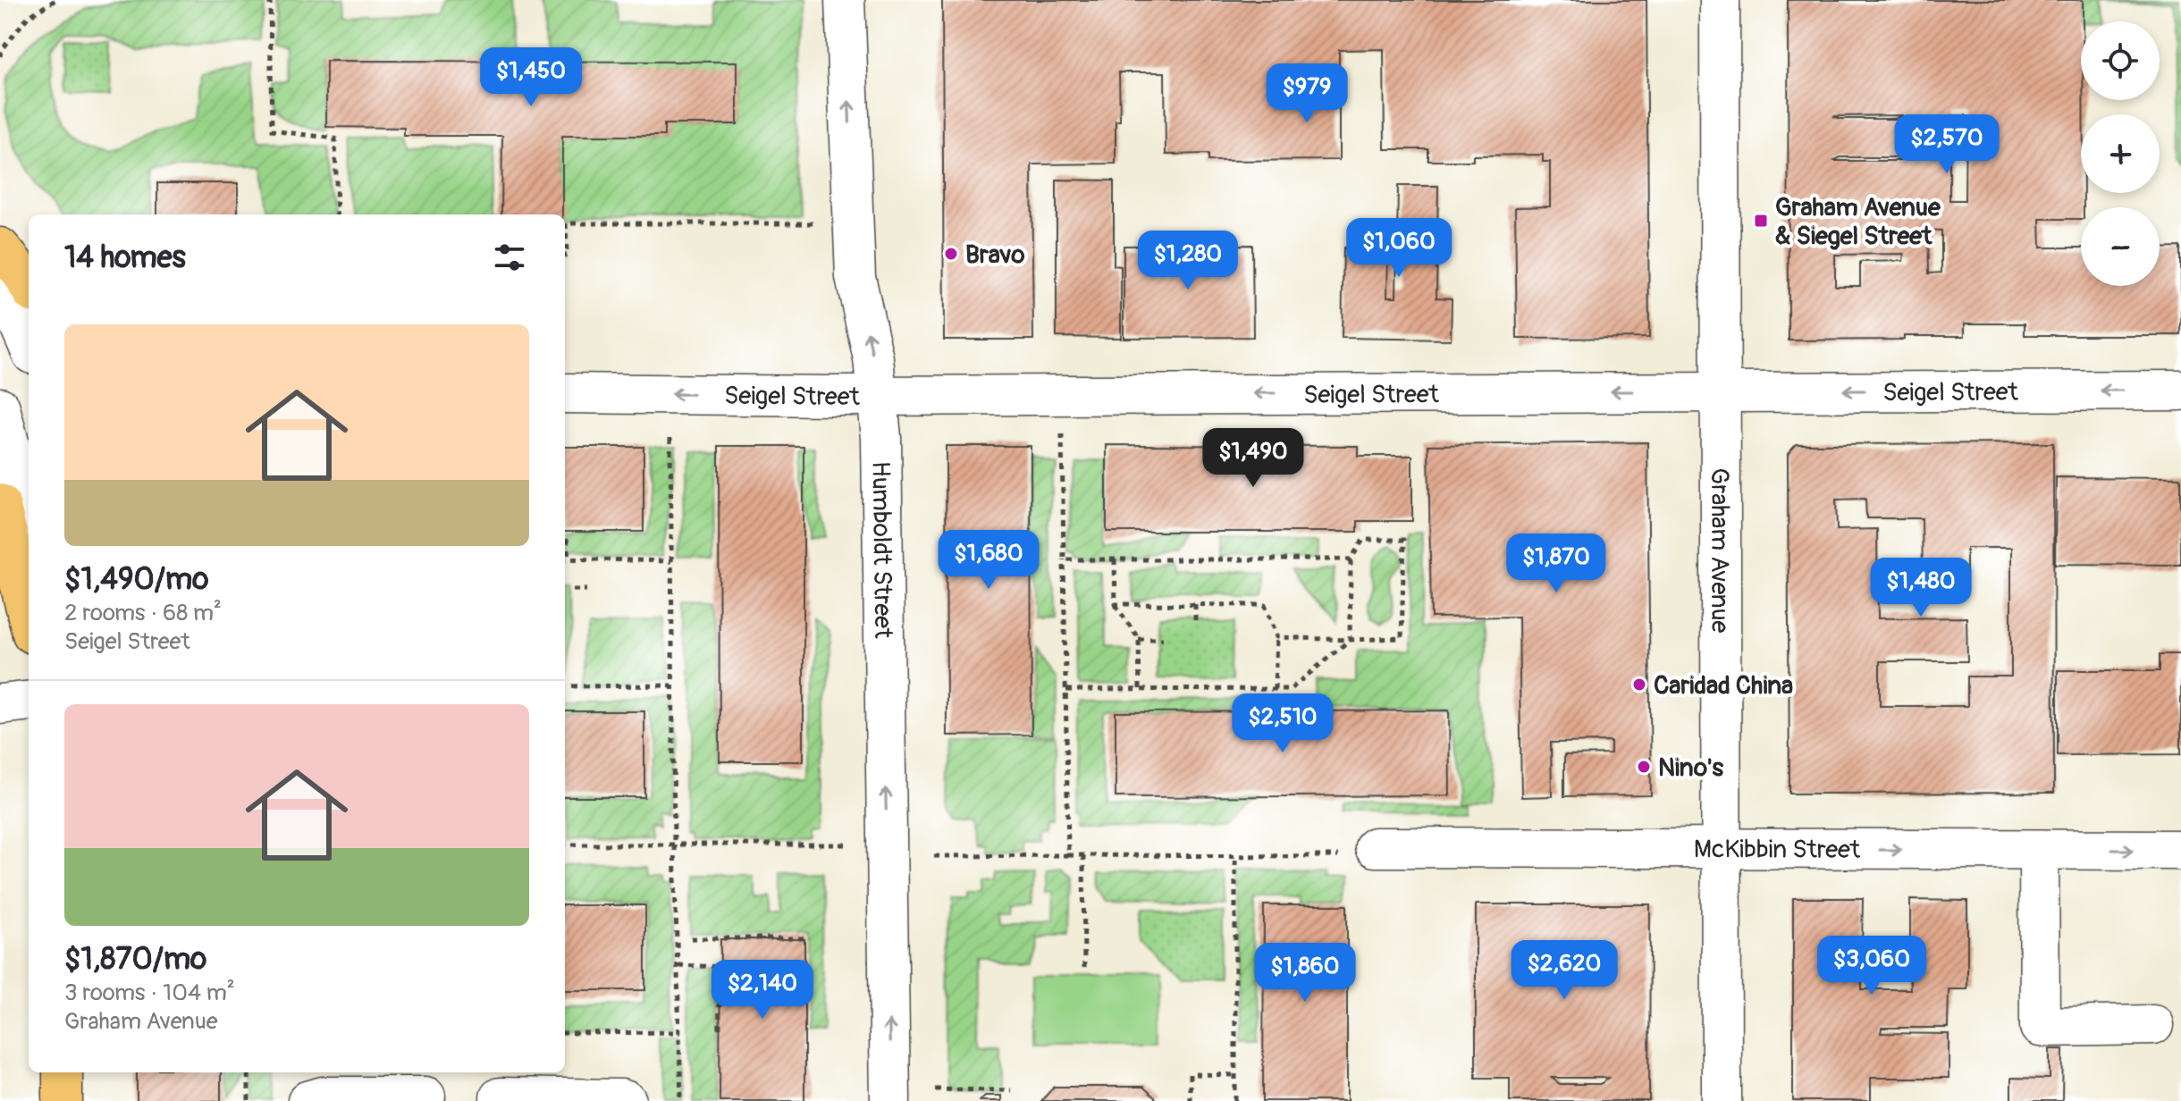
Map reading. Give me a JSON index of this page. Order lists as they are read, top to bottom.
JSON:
{
  "streets": {
    "street": [
      "Seigel Street",
      "Humboldt Street",
      "Graham Avenue",
      "McKibbin Street"
    ]
  },
  "crossings": [
    ["Seigel Street", "Humboldt Street"],
    ["Seigel Street", "Graham Avenue"],
    ["Graham Avenue", "McKibbin Street"]
  ],
  "one_way": ["Seigel Street", "Humboldt Street", "McKibbin Street"],
  "places": {
    "transit": ["Graham Avenue & Siegel Street"],
    "other": ["Bravo", "Caridad China", "Nino's"]
  },
  "page": {
    "map_buttons": ["+", "−"],
    "price": [
      "$1,450",
      "$979",
      "$2,570",
      "$1,060",
      "$1,280",
      "$1,490",
      "$1,680",
      "$1,870",
      "$1,480",
      "$2,510",
      "$3,060",
      "$2,620",
      "$1,860",
      "$2,140"
    ],
    "heading": "14 homes",
    "list": [
      {
        "name": "$1,490/mo",
        "note": "2 rooms · 68 m² · Seigel Street"
      },
      {
        "name": "$1,870/mo",
        "note": "3 rooms · 104 m² · Graham Avenue"
      }
    ]
  }
}
